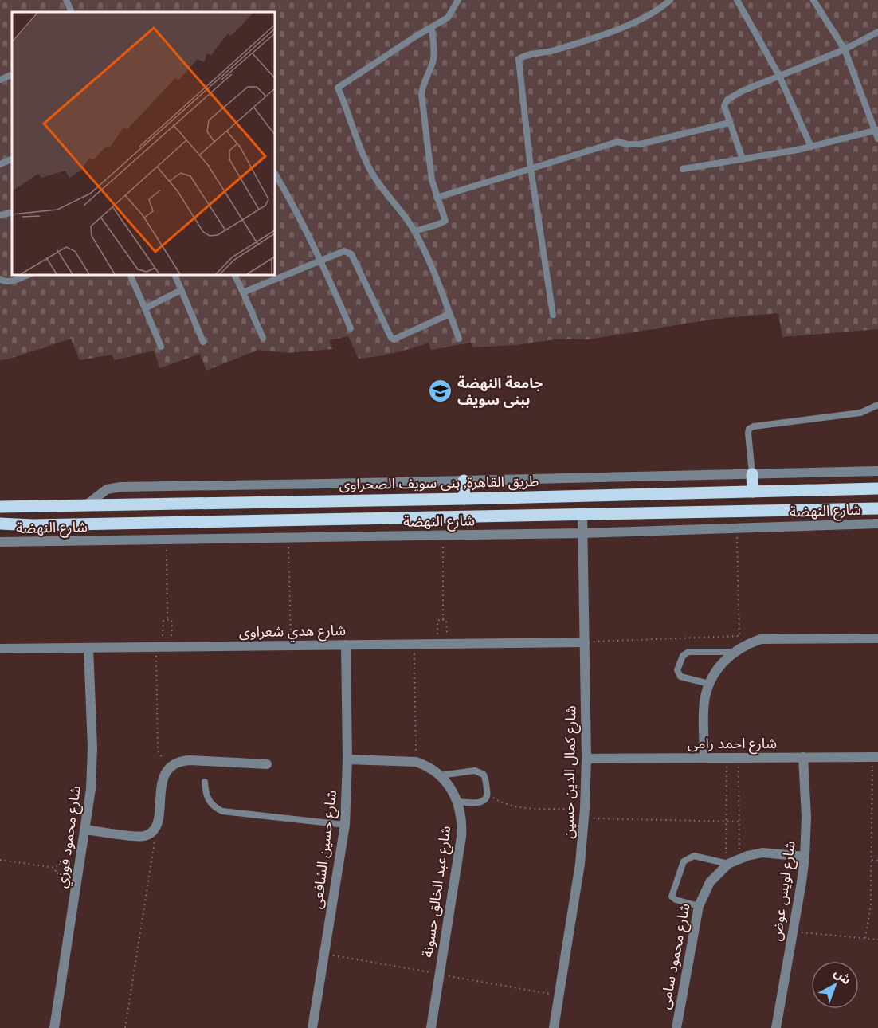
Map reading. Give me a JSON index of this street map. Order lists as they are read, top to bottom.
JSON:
{
  "streets": {
    "main road": ["طريق القاهرة, بنى سويف الصحراوى"],
    "street": [
      "شارع النهضة",
      "شارع هدي شعراوى",
      "شارع احمد رامى",
      "شارع كمال الدين حسين",
      "شارع محمود فوزي",
      "شارع حسين الشافعى",
      "شارع لويس عوض",
      "شارع عبد الخالق حسونة",
      "شارع محمود سامى"
    ]
  },
  "crossings": [
    ["شارع النهضة", "شارع كمال الدين حسين"],
    ["شارع هدي شعراوى", "شارع كمال الدين حسين"],
    ["شارع هدي شعراوى", "شارع محمود فوزي"],
    ["شارع هدي شعراوى", "شارع حسين الشافعى"],
    ["شارع احمد رامى", "شارع كمال الدين حسين"],
    ["شارع احمد رامى", "شارع لويس عوض"],
    ["شارع حسين الشافعى", "شارع عبد الخالق حسونة"],
    ["شارع لويس عوض", "شارع محمود سامى"]
  ],
  "places": {
    "school or university": ["جامعة النهضة ببنى سويف"]
  },
  "north": "top right"
}
